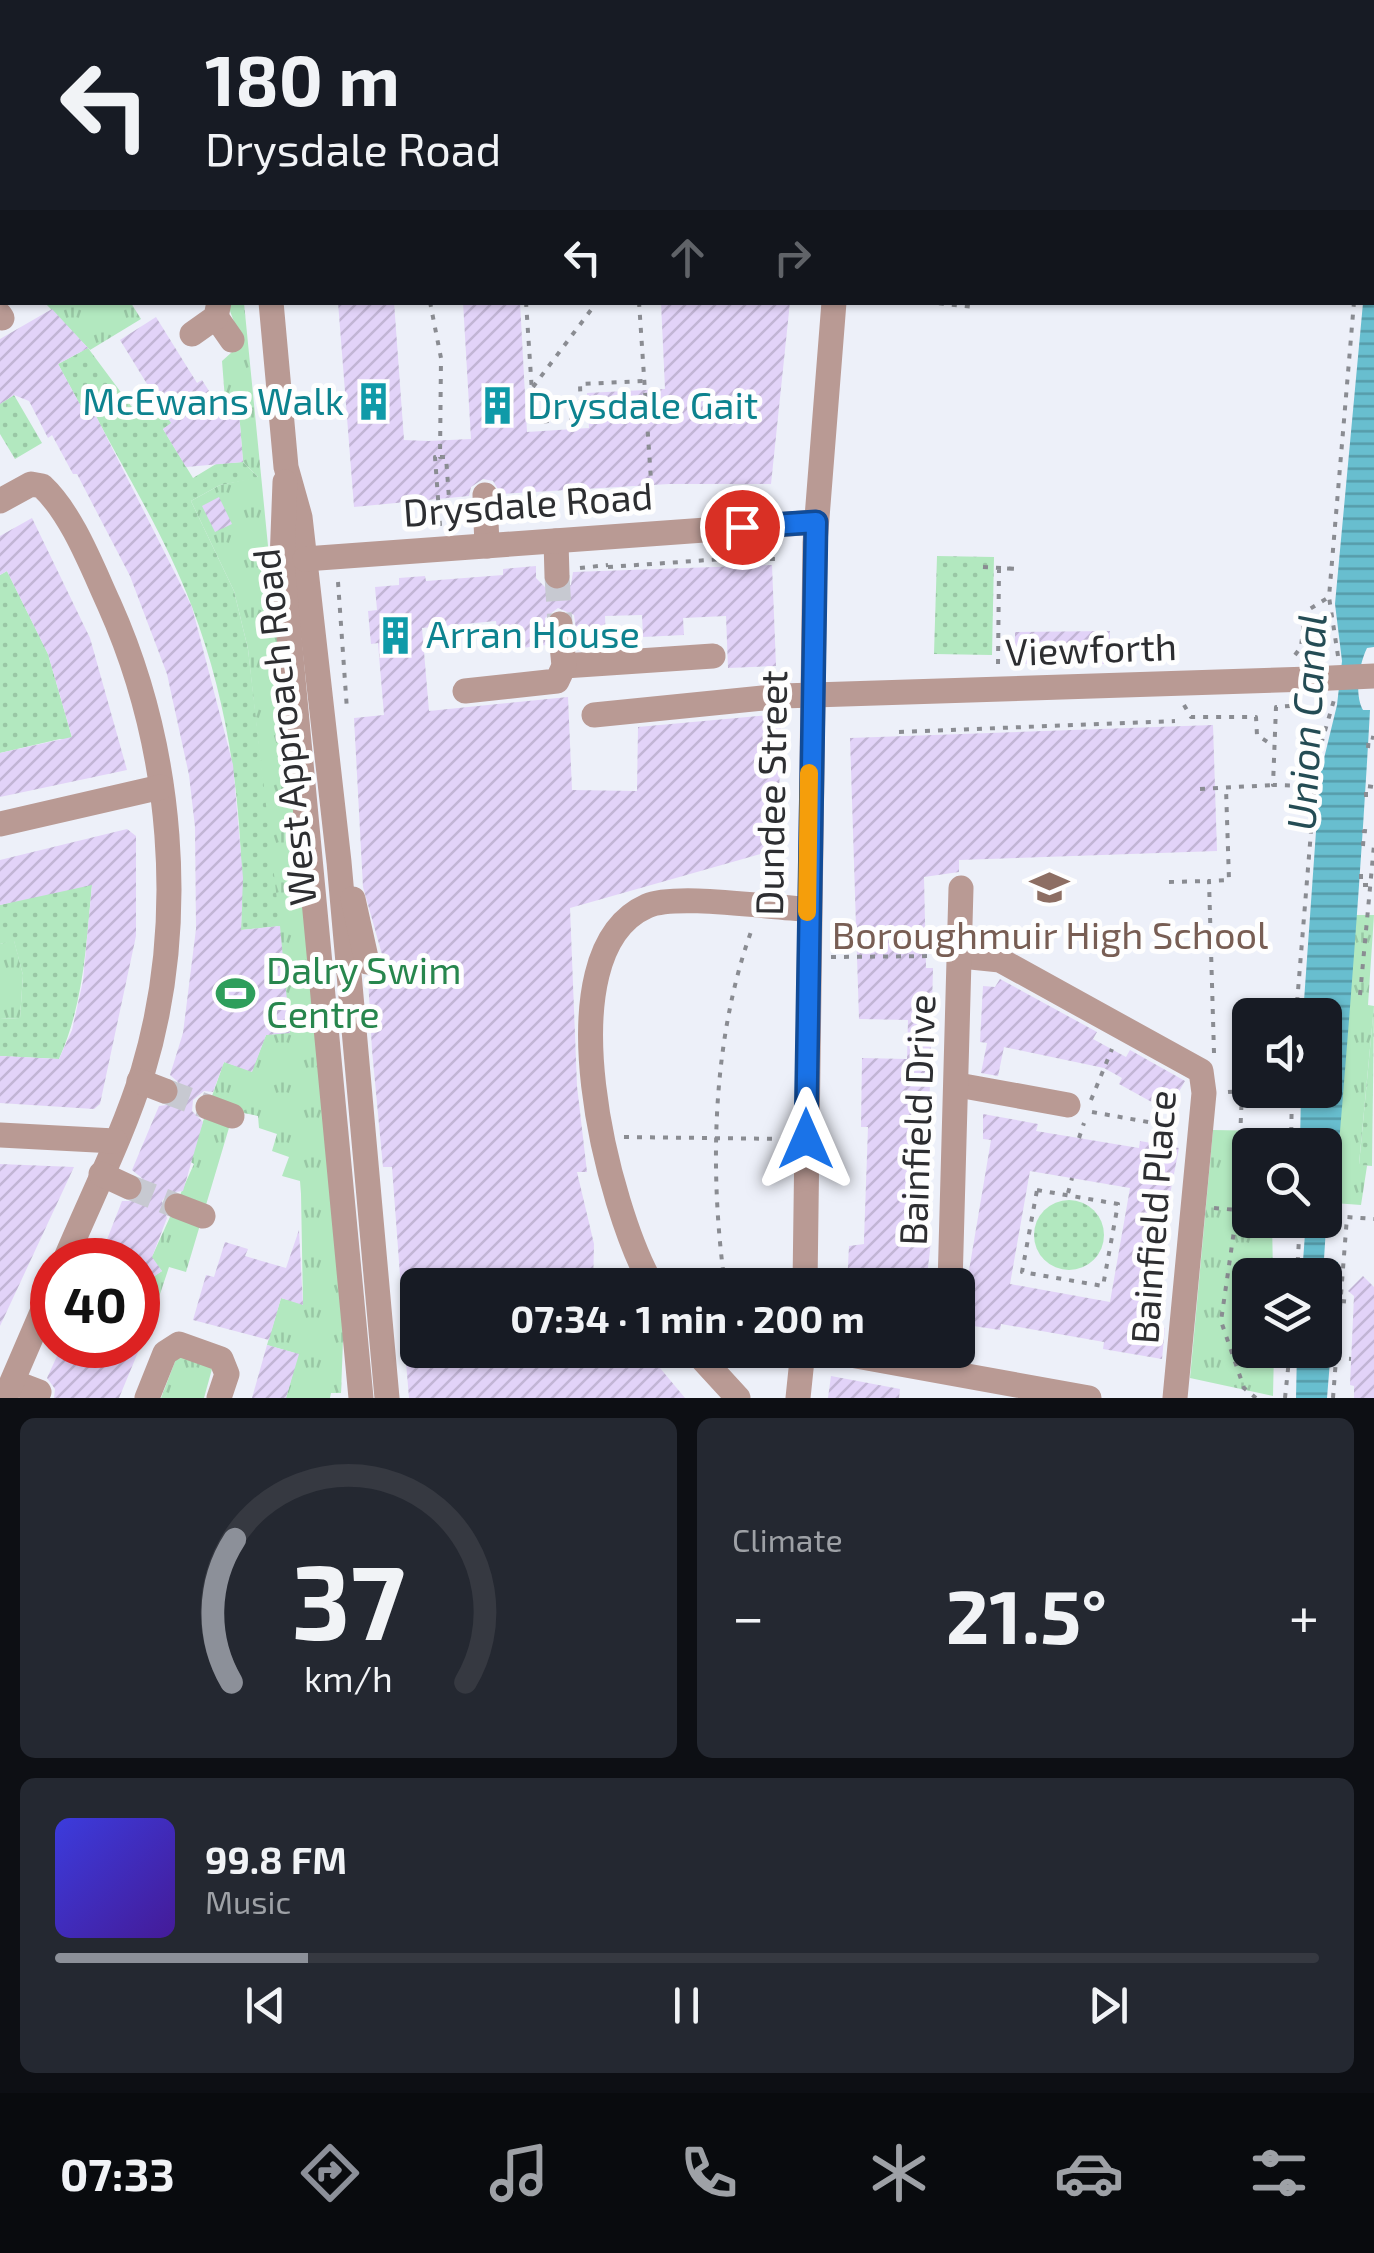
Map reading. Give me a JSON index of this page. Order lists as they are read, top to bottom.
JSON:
{
  "streets": {
    "street": [
      "Drysdale Road",
      "Viewforth",
      "West Approach Road",
      "Dundee Street",
      "Bainfield Drive",
      "Bainfield Place"
    ]
  },
  "crossings": [
    ["Drysdale Road", "West Approach Road"],
    ["Drysdale Road", "Dundee Street"],
    ["Viewforth", "Dundee Street"],
    ["Bainfield Drive", "Bainfield Place"]
  ],
  "water": ["Union Canal"],
  "places": {
    "building": ["McEwans Walk", "Drysdale Gait", "Arran House"],
    "school or university": ["Boroughmuir High School"],
    "sports": ["Dalry Swim Centre"]
  },
  "page": {
    "turn": ["180 m", "Drysdale Road"],
    "limit": "40",
    "trip": "07:34 · 1 min · 200 m",
    "tile": "Climate",
    "heat": ["−", "21.5°", "+"],
    "song": ["99.8 FM", "Music"],
    "tabs": "07:33",
    "gauge": ["37", "km/h"]
  }
}
